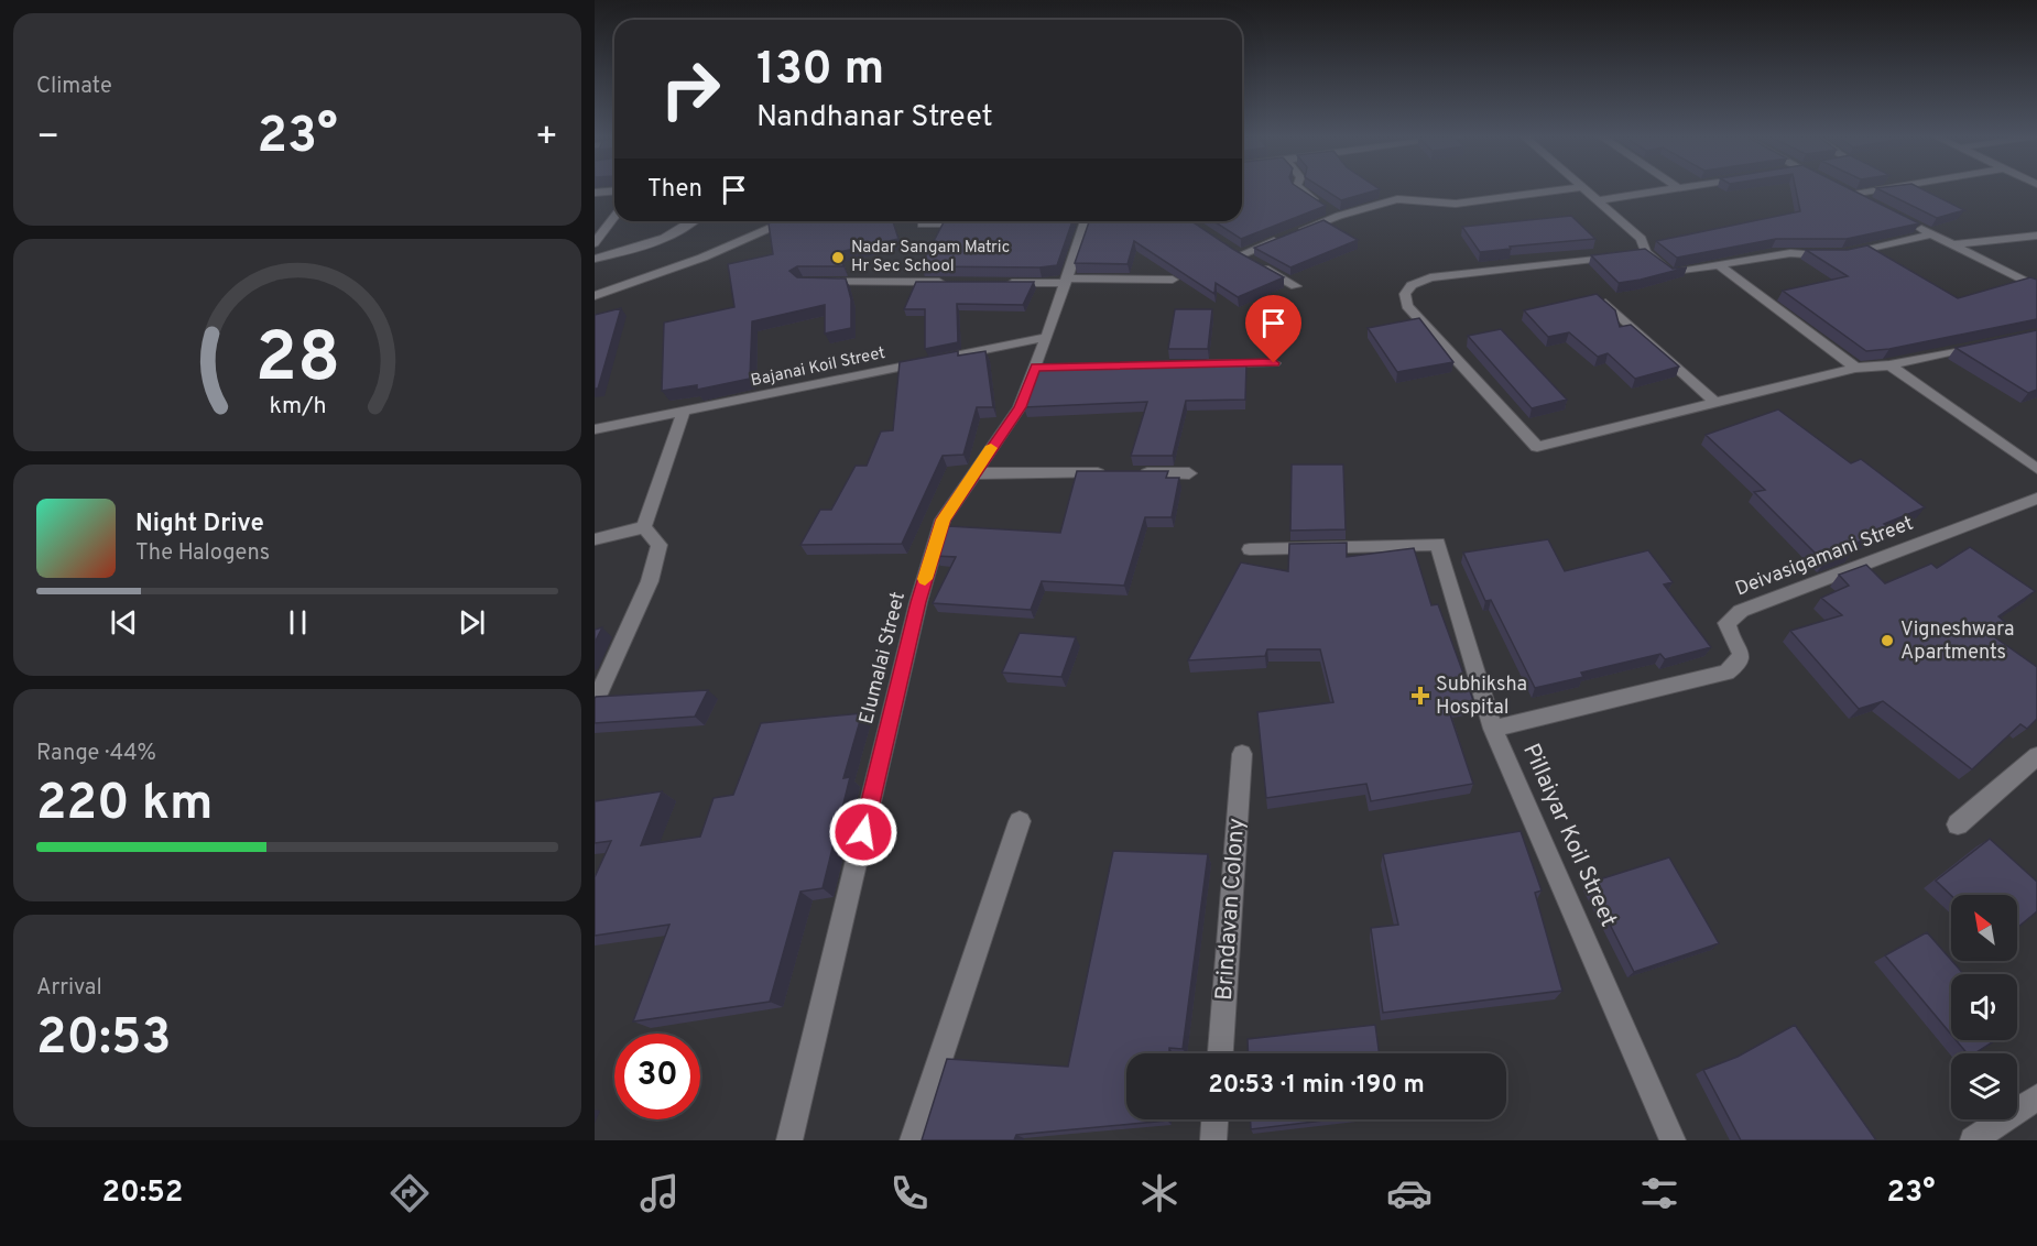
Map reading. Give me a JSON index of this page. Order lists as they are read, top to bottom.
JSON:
{
  "streets": {
    "street": [
      "Bajanai Koil Street",
      "Deivasigamani Street",
      "Elumalai Street",
      "Pillaiyar Koil Street",
      "Brindavan Colony"
    ]
  },
  "crossings": [
    ["Bajanai Koil Street", "Elumalai Street"],
    ["Deivasigamani Street", "Pillaiyar Koil Street"]
  ],
  "places": {
    "other": ["Nadar Sangam Matric Hr Sec School", "Vigneshwara Apartments"],
    "health": ["Subhiksha Hospital"]
  },
  "north": "top left",
  "page": {
    "tile": [
      "Climate",
      ["Range · 44%", "220 km"],
      ["Arrival", "20:53"]
    ],
    "turn": ["130 m", "Nandhanar Street"],
    "heat": ["−", "23°", "+"],
    "then": "Then",
    "song": ["Night Drive", "The Halogens"],
    "limit": "30",
    "trip": "20:53 · 1 min · 190 m",
    "tabs": ["20:52", "23°"],
    "gauge": ["28", "km/h"]
  }
}
